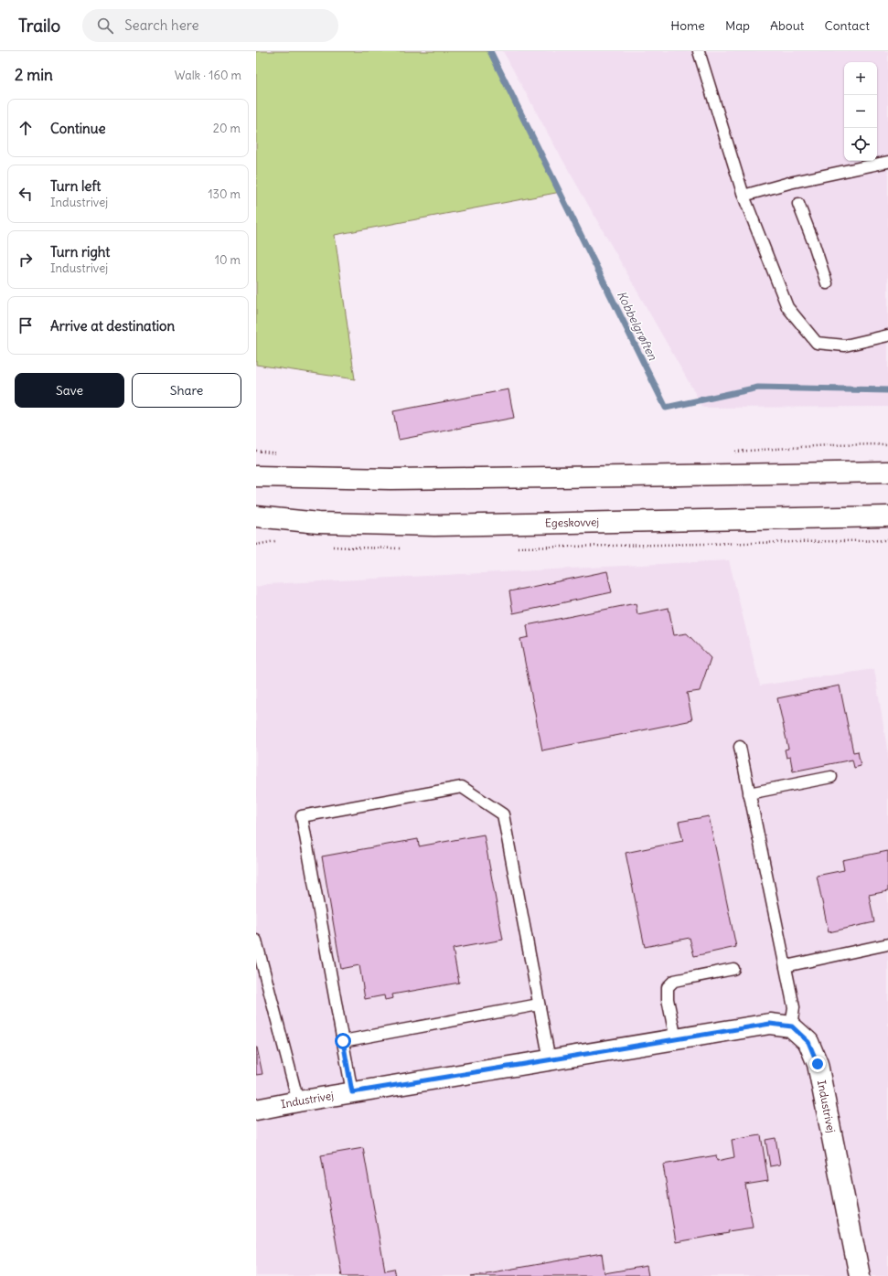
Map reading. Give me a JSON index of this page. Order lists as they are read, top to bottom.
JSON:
{
  "streets": {
    "main road": ["Egeskovvej", "Industrivej"]
  },
  "water": ["Kobbelgrøften"],
  "page": {
    "header": "Trailo",
    "search": "Search here",
    "nav": [
      "Home",
      "Map",
      "About",
      "Contact"
    ],
    "heading": ["2 min", "Walk · 160 m"],
    "map_buttons": ["+", "−"],
    "list": [
      ["Continue", "20 m"],
      ["Turn left", "Industrivej", "130 m"],
      ["Turn right", "Industrivej", "10 m"],
      "Arrive at destination"
    ],
    "buttons": ["Save", "Share"]
  }
}
